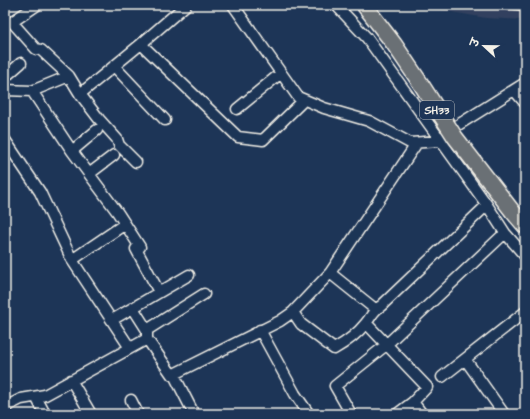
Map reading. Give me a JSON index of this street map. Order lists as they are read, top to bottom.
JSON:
{
  "streets": {
    "main road": ["SH33"]
  },
  "north": "left"
}
